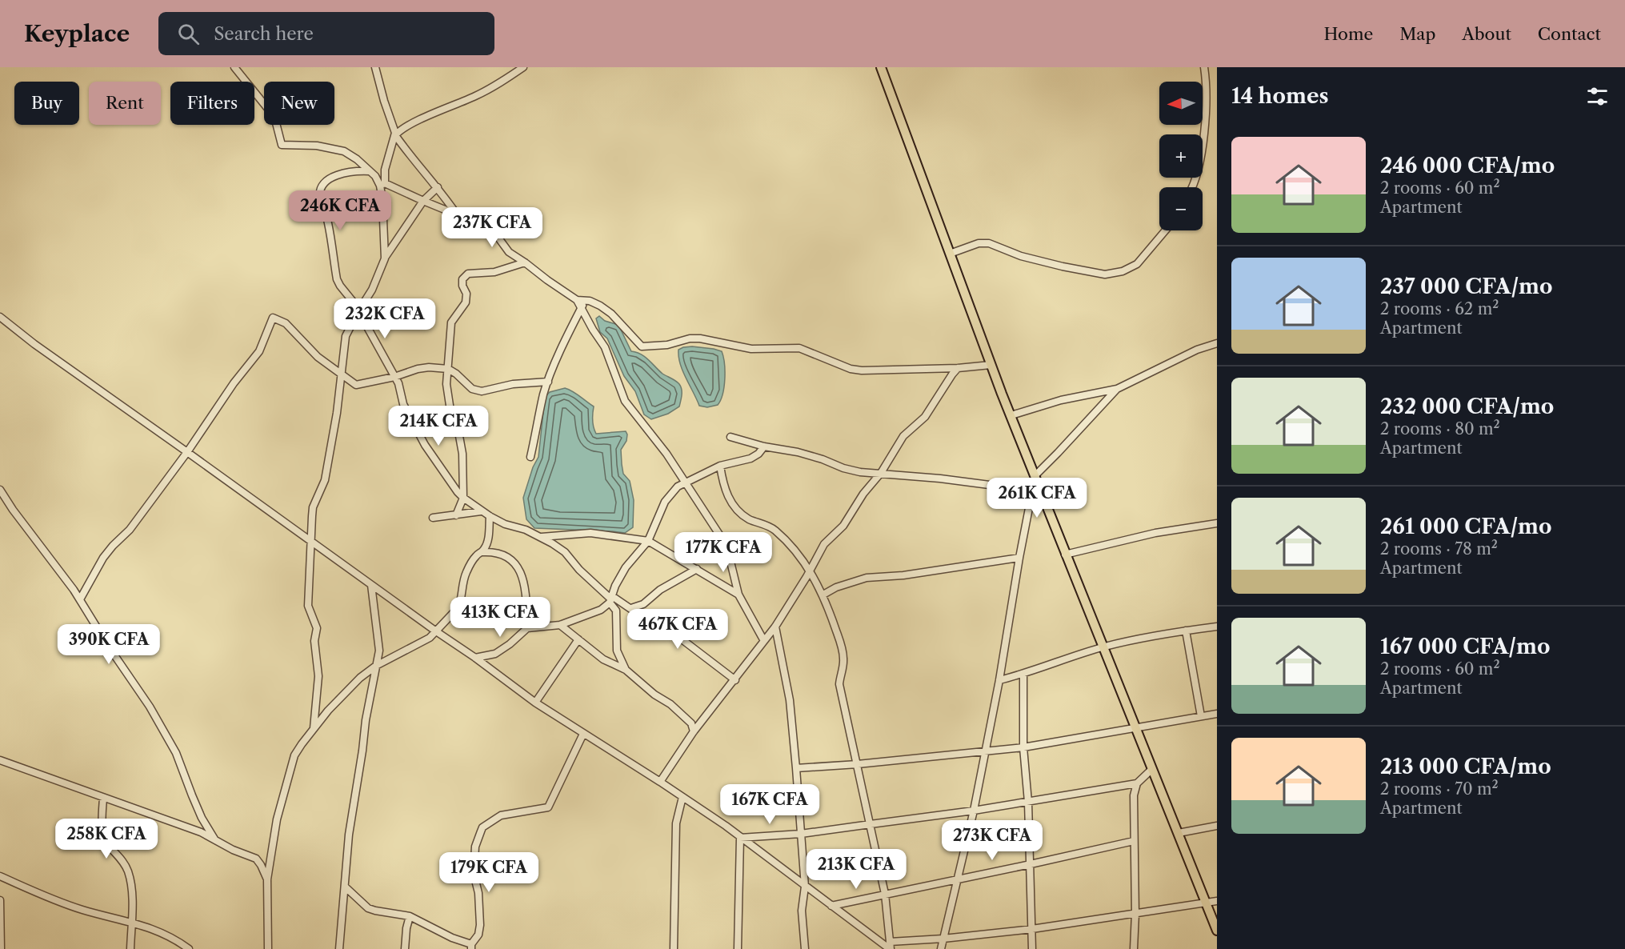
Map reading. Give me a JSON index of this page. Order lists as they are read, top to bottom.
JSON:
{
  "north": "left",
  "page": {
    "header": "Keyplace",
    "search": "Search here",
    "nav": [
      "Home",
      "Map",
      "About",
      "Contact"
    ],
    "heading": "14 homes",
    "map_buttons": ["+", "−"],
    "chip": [
      "Buy",
      "Rent",
      "Filters",
      "New"
    ],
    "list": [
      {
        "name": "246 000 CFA/mo",
        "note": "2 rooms · 60 m² · Apartment"
      },
      {
        "name": "237 000 CFA/mo",
        "note": "2 rooms · 62 m² · Apartment"
      },
      {
        "name": "232 000 CFA/mo",
        "note": "2 rooms · 80 m² · Apartment"
      },
      {
        "name": "261 000 CFA/mo",
        "note": "2 rooms · 78 m² · Apartment"
      },
      {
        "name": "167 000 CFA/mo",
        "note": "2 rooms · 60 m² · Apartment"
      },
      {
        "name": "213 000 CFA/mo",
        "note": "2 rooms · 70 m² · Apartment"
      }
    ],
    "price": [
      "246K CFA",
      "237K CFA",
      "232K CFA",
      "214K CFA",
      "261K CFA",
      "177K CFA",
      "413K CFA",
      "467K CFA",
      "390K CFA",
      "167K CFA",
      "258K CFA",
      "273K CFA",
      "213K CFA",
      "179K CFA"
    ]
  }
}
